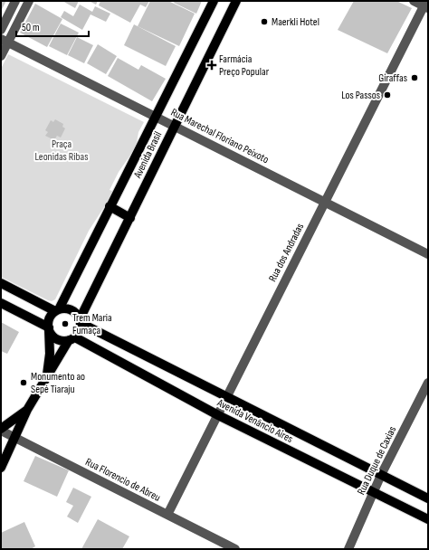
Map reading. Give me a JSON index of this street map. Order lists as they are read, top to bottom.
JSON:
{
  "streets": {
    "main road": ["Avenida Brasil", "Avenida Venâncio Aires"],
    "street": [
      "Rua Marechal Floriano Peixoto",
      "Rua dos Andradas",
      "Rua Duque de Caxias",
      "Rua Florencio de Abreu"
    ]
  },
  "crossings": [
    ["Rua Marechal Floriano Peixoto", "Avenida Brasil"],
    ["Rua Marechal Floriano Peixoto", "Rua dos Andradas"],
    ["Avenida Brasil", "Avenida Venâncio Aires"],
    ["Rua dos Andradas", "Avenida Venâncio Aires"],
    ["Rua dos Andradas", "Rua Florencio de Abreu"],
    ["Avenida Venâncio Aires", "Rua Duque de Caxias"]
  ],
  "parks": ["Praça Leonidas Ribas"],
  "places": {
    "other": [
      "Maerkli Hotel",
      "Giraffas",
      "Los Passos",
      "Trem Maria Fumaça",
      "Monumento ao Sepé Tiaraju"
    ],
    "health": ["Farmácia Preço Popular"]
  },
  "scale_bar": "50 m"
}
